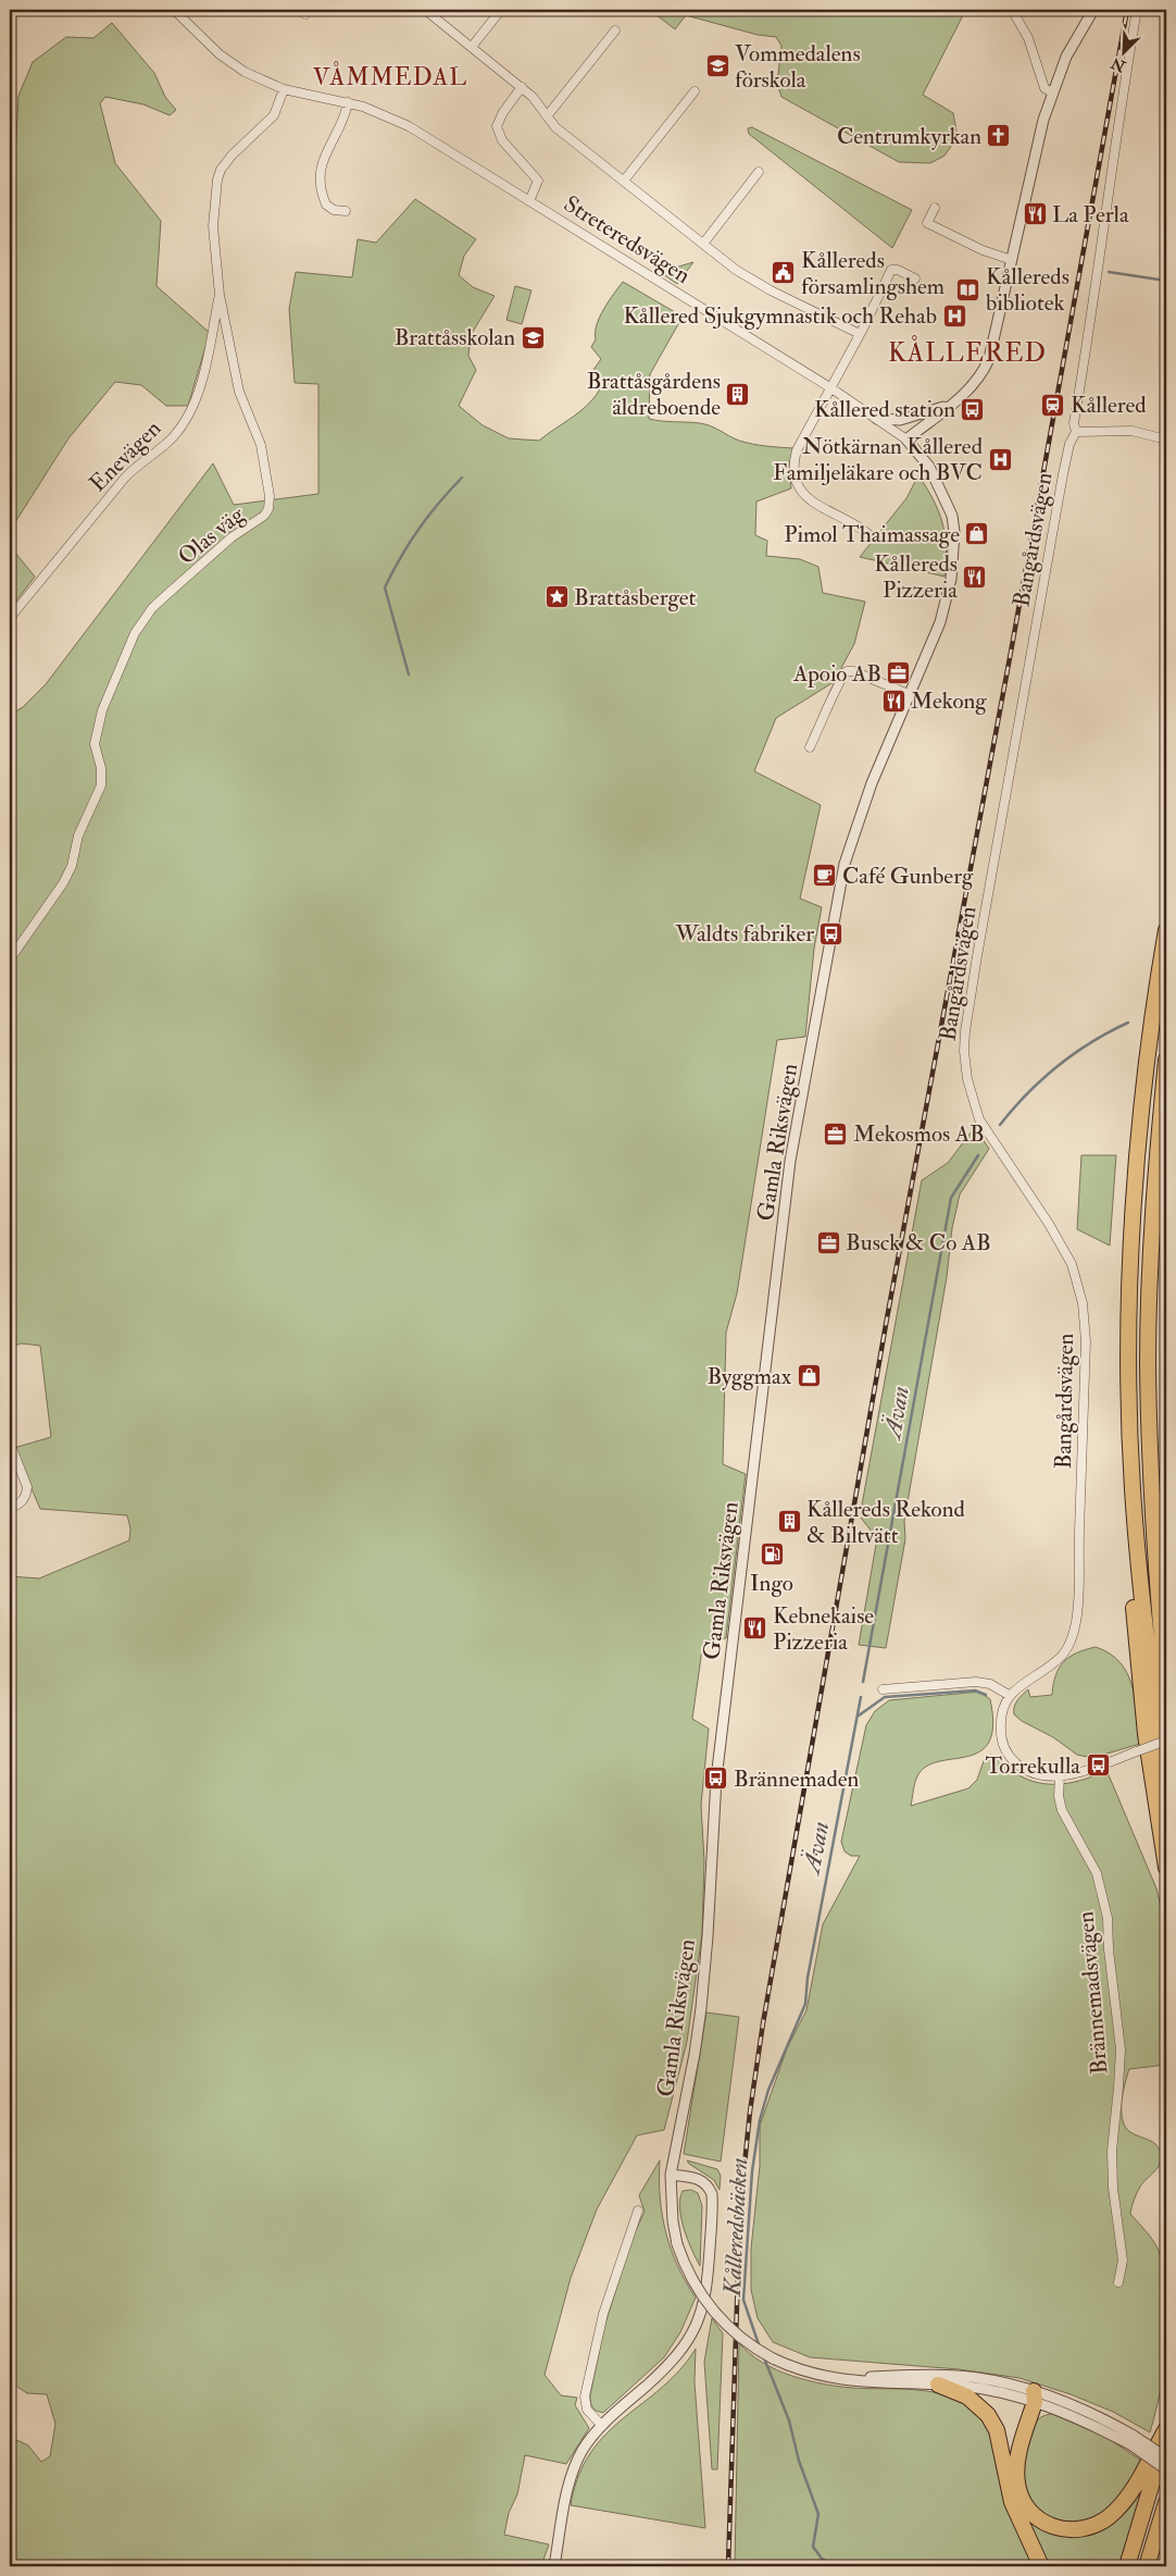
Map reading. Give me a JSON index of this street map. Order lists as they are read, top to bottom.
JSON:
{
  "streets": {
    "street": [
      "Streteredsvägen",
      "Enevägen",
      "Olas väg",
      "Bangårdsvägen",
      "Gamla Riksvägen",
      "Brännemadsvägen"
    ]
  },
  "crossings": [
    ["Streteredsvägen", "Olas väg"],
    ["Streteredsvägen", "Gamla Riksvägen"],
    ["Enevägen", "Olas väg"]
  ],
  "districts": ["VÅMMEDAL", "KÅLLERED"],
  "water": ["Ävan", "Kålleredsbäcken"],
  "places": {
    "school or university": ["Vommedalens förskola", "Brattåsskolan"],
    "church": ["Centrumkyrkan"],
    "restaurant": [
      "La Perla",
      "Kållereds Pizzeria",
      "Mekong",
      "Kebnekaise Pizzeria"
    ],
    "public building": ["Kållereds församlingshem"],
    "library": ["Kållereds bibliotek"],
    "hospital": ["Kållered Sjukgymnastik och Rehab", "Nötkärnan Kållered Familjeläkare och BVC"],
    "building": ["Brattåsgårdens äldreboende", "Kållereds Rekond & Biltvätt"],
    "station": ["Kållered"],
    "bus stop": [
      "Kållered station",
      "Waldts fabriker",
      "Torrekulla",
      "Brännemaden"
    ],
    "shop": ["Pimol Thaimassage", "Byggmax"],
    "place": ["Brattåsberget"],
    "office": ["Apoio AB", "Mekosmos AB", "Busck & Co AB"],
    "cafe": ["Café Gunberg"],
    "fuel station": ["Ingo"]
  },
  "north": "bottom left"
}
